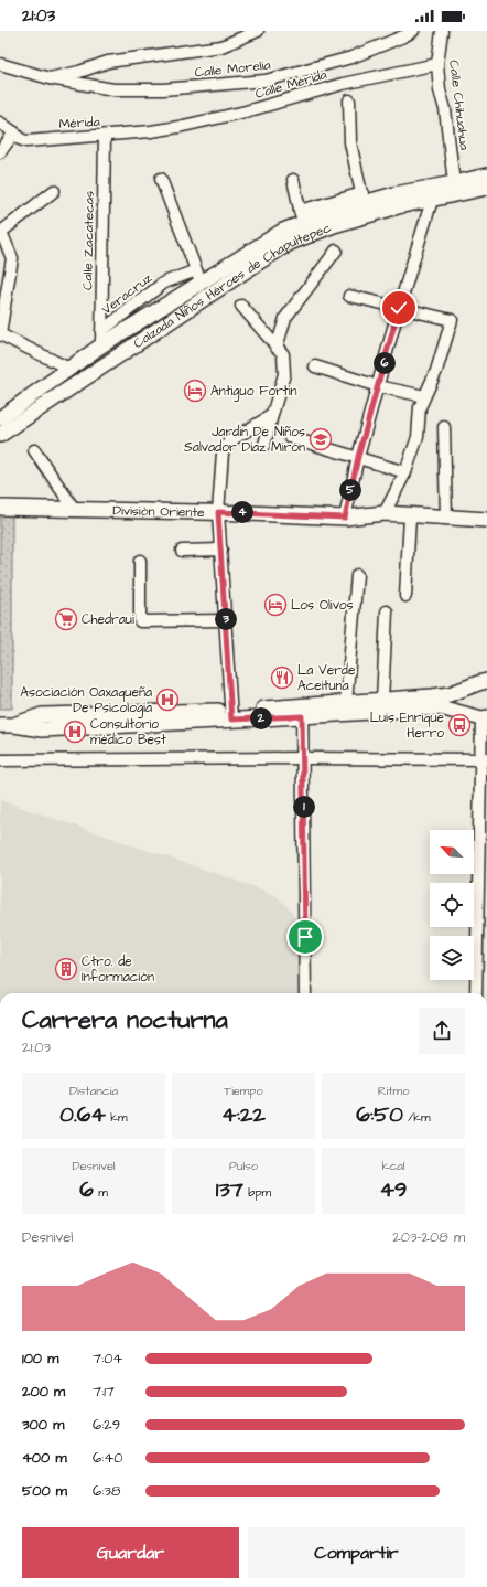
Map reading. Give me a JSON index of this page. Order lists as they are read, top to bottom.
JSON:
{
  "streets": {
    "main road": ["Calzada Niños Héroes de Chapultepec", "División Oriente"],
    "street": [
      "Calle Morelia",
      "Calle Mérida",
      "Calle Chihuahua",
      "Mérida",
      "Calle Zacatecas",
      "Veracruz"
    ]
  },
  "crossings": [
    ["Calle Mérida", "Calle Chihuahua"],
    ["Calle Mérida", "Mérida"],
    ["Calle Chihuahua", "Calzada Niños Héroes de Chapultepec"],
    ["Mérida", "Calle Zacatecas"],
    ["Calle Zacatecas", "Calzada Niños Héroes de Chapultepec"],
    ["Calle Zacatecas", "Veracruz"],
    ["Calzada Niños Héroes de Chapultepec", "Veracruz"]
  ],
  "places": {
    "hotel": ["Antiguo Fortin", "Los Olivos"],
    "school or university": ["Jardin De Niños Salvador Díaz Mirón"],
    "supermarket": ["Chedraui"],
    "restaurant": ["La Verde Aceituna"],
    "hospital": ["Asociación Oaxaqueña De Psicología", "Consultorio médico Best"],
    "bus stop": ["Luis Enrique Herro"],
    "building": ["Ctro. de Información"]
  },
  "north": "top left",
  "page": {
    "status": "21:03",
    "pins": [
      "6",
      "5",
      "4",
      "3",
      "2",
      "1"
    ],
    "heading": ["Carrera nocturna", "21:03"],
    "stats": [
      ["Distancia", "0.64 km"],
      ["Tiempo", "4:22"],
      ["Ritmo", "6:50 /km"],
      ["Desnivel", "6 m"],
      ["Pulso", "137 bpm"],
      ["kcal", "49"]
    ],
    "chart": ["Desnivel", "203–208 m"],
    "list": [
      {
        "name": "100 m",
        "note": "7:04"
      },
      {
        "name": "200 m",
        "note": "7:17"
      },
      {
        "name": "300 m",
        "note": "6:29"
      },
      {
        "name": "400 m",
        "note": "6:40"
      },
      {
        "name": "500 m",
        "note": "6:38"
      }
    ],
    "buttons": ["Guardar", "Compartir"]
  }
}
